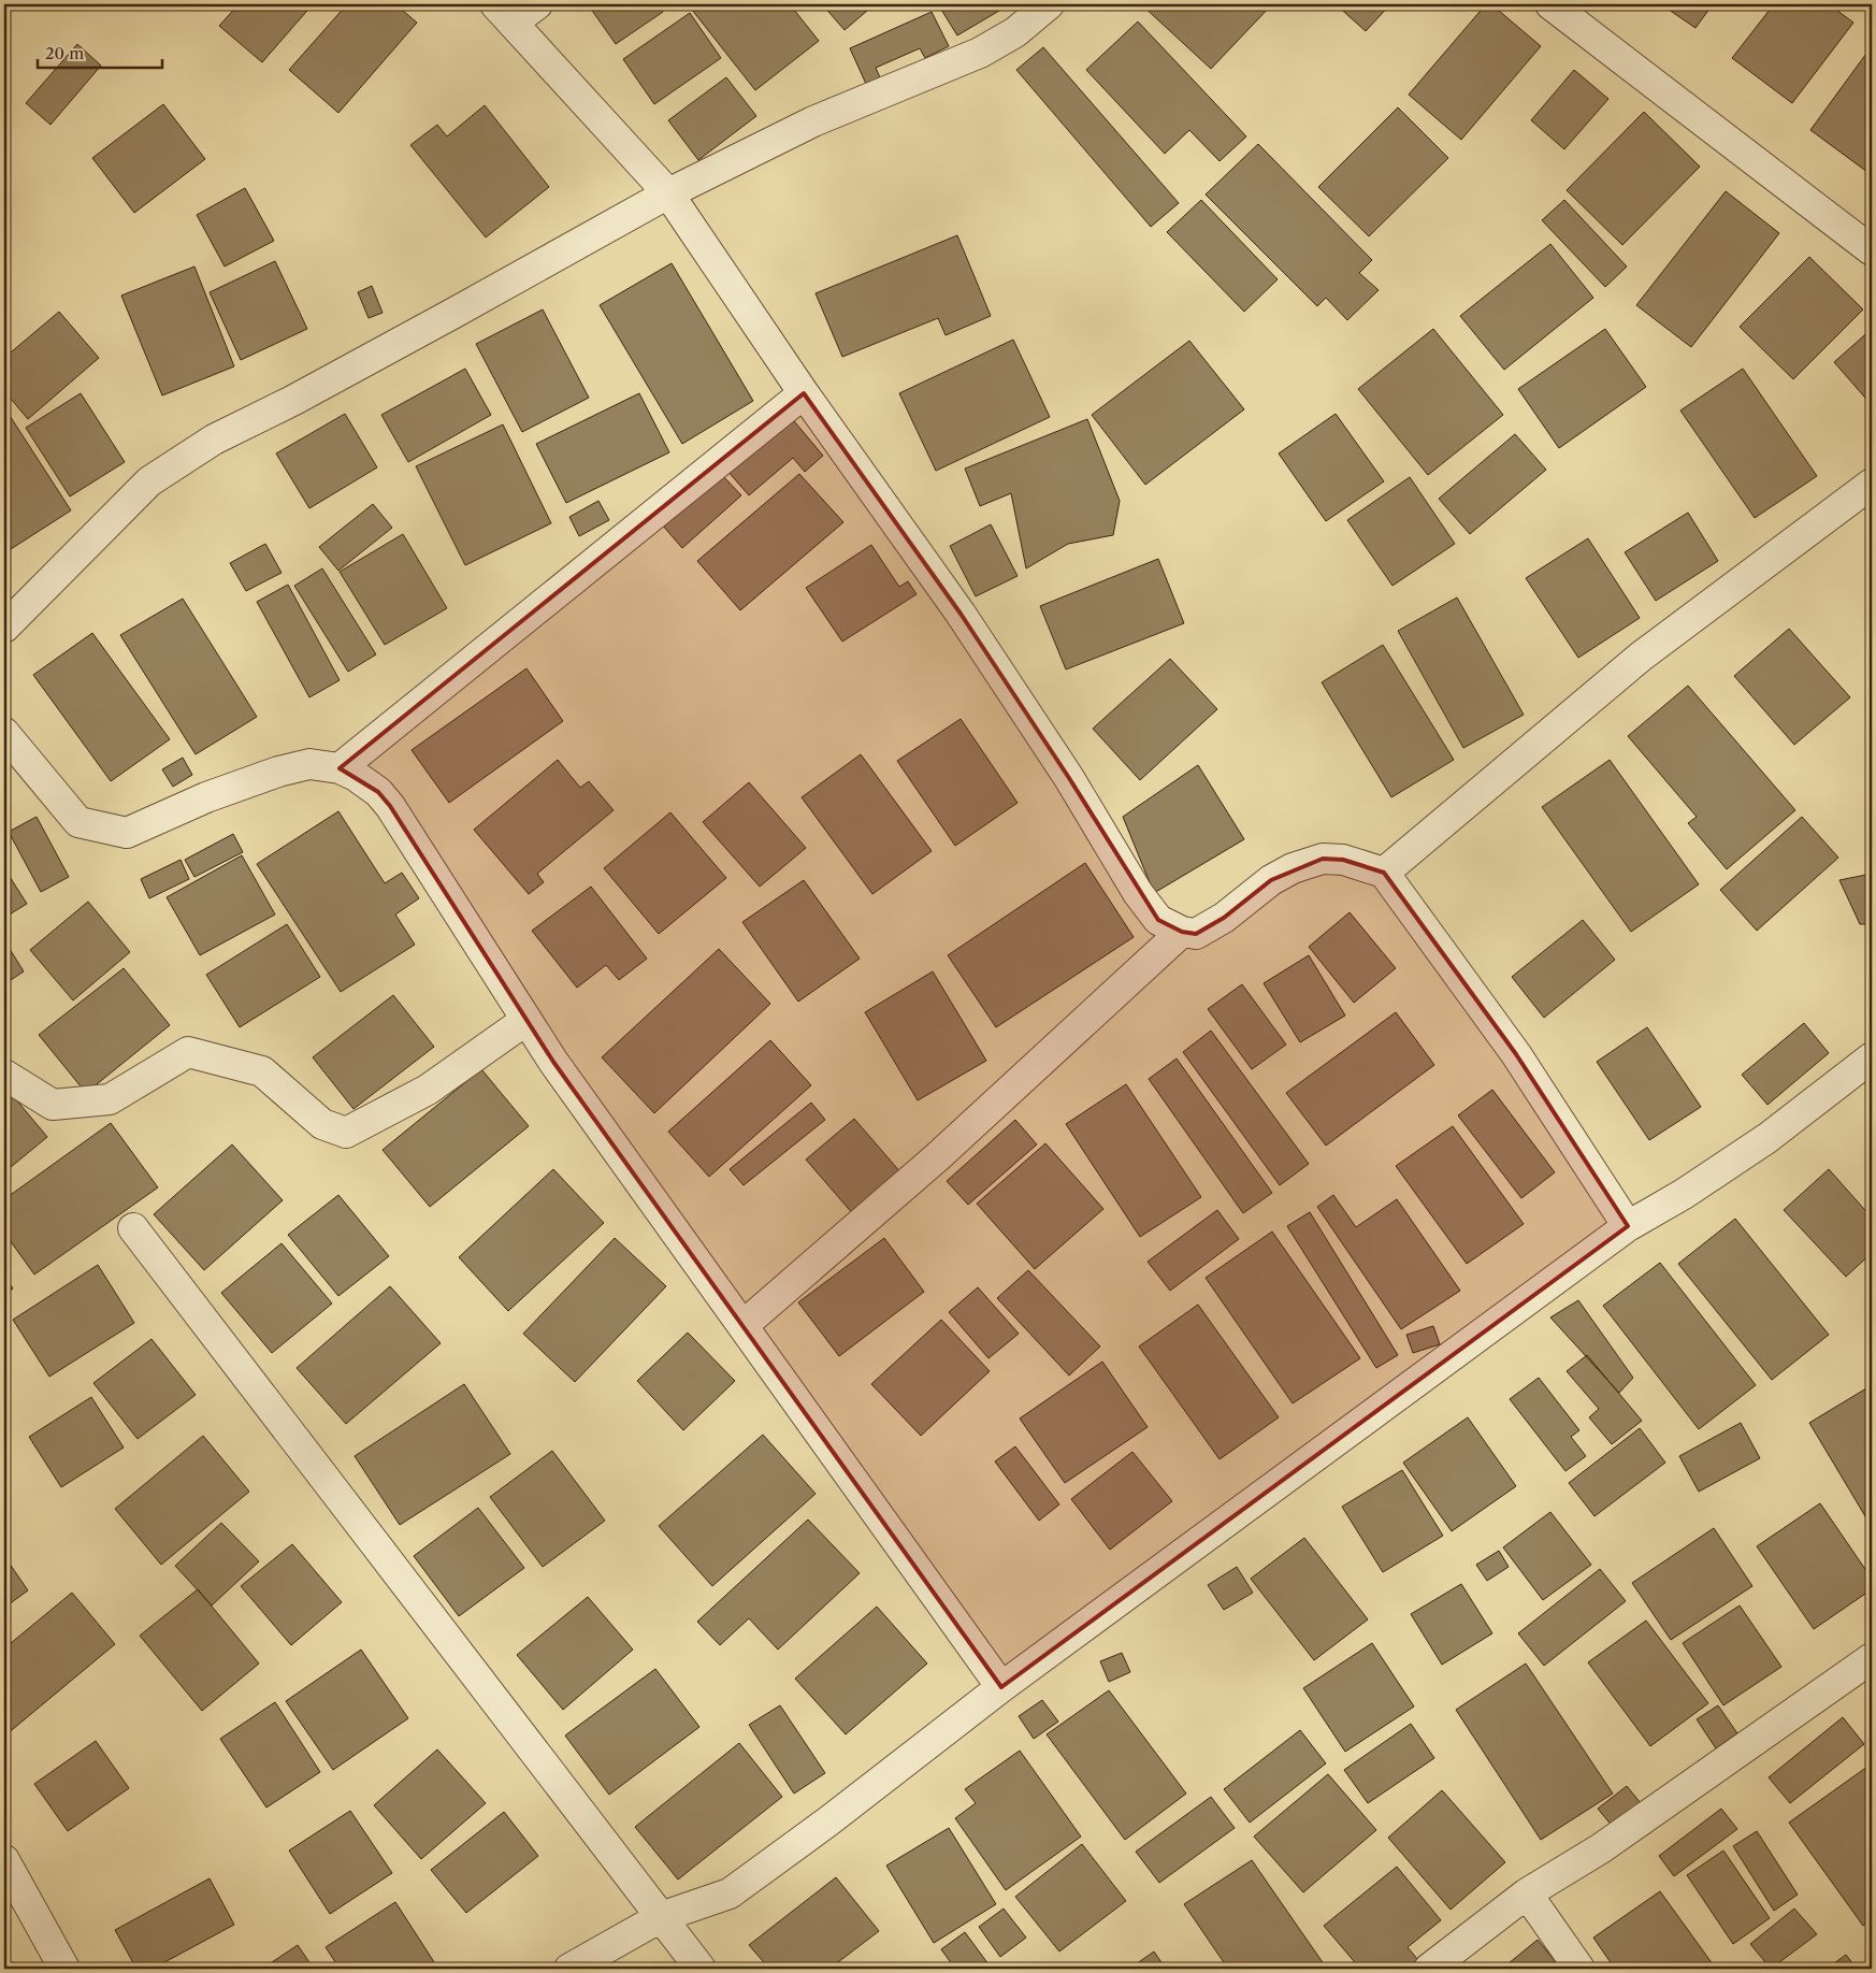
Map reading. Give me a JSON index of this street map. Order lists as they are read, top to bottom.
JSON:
{
  "scale_bar": "20 m"
}
